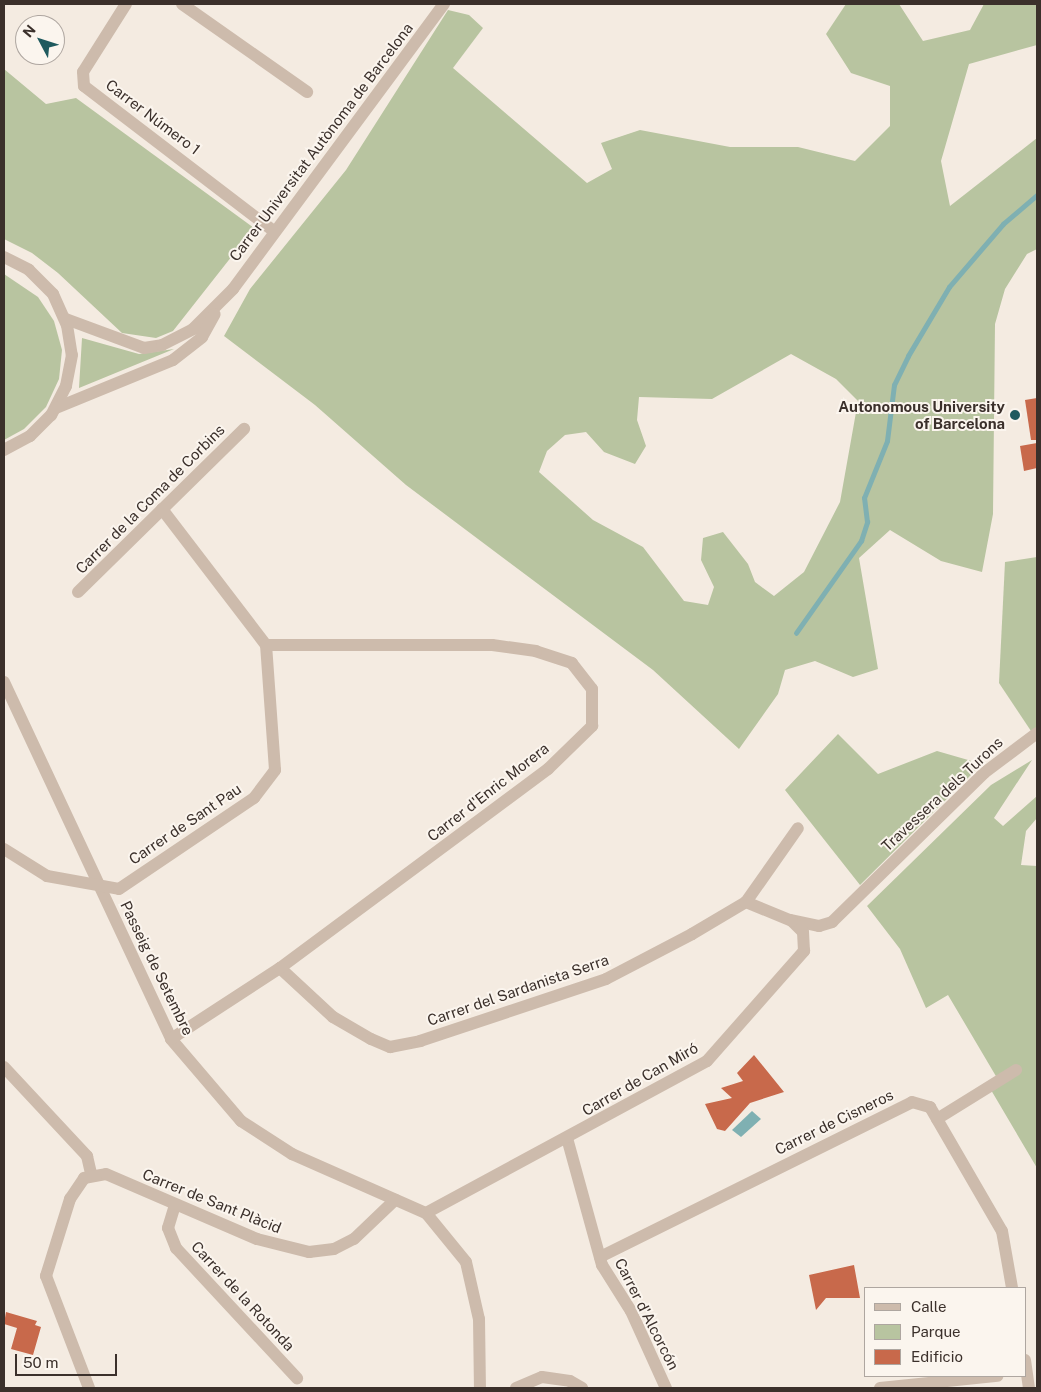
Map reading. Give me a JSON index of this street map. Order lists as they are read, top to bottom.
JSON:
{
  "streets": {
    "street": [
      "Carrer Número 1",
      "Carrer Universitat Autònoma de Barcelona",
      "Carrer de la Coma de Corbins",
      "Carrer d'Enric Morera",
      "Travessera dels Turons",
      "Carrer de Sant Pau",
      "Passeig de Setembre",
      "Carrer del Sardanista Serra",
      "Carrer de Can Miró",
      "Carrer de Cisneros",
      "Carrer de Sant Plàcid",
      "Carrer de la Rotonda",
      "Carrer d'Alcorcón"
    ]
  },
  "crossings": [
    ["Carrer Número 1", "Carrer Universitat Autònoma de Barcelona"],
    ["Carrer d'Enric Morera", "Carrer de Sant Pau"],
    ["Carrer d'Enric Morera", "Passeig de Setembre"],
    ["Carrer d'Enric Morera", "Carrer del Sardanista Serra"],
    ["Travessera dels Turons", "Carrer de Can Miró"],
    ["Carrer de Sant Pau", "Passeig de Setembre"],
    ["Passeig de Setembre", "Carrer de Can Miró"],
    ["Passeig de Setembre", "Carrer de Sant Plàcid"],
    ["Carrer de Can Miró", "Carrer d'Alcorcón"],
    ["Carrer de Cisneros", "Carrer d'Alcorcón"],
    ["Carrer de Sant Plàcid", "Carrer de la Rotonda"]
  ],
  "places": ["Autonomous University of Barcelona"],
  "legend": ["Calle", "Parque", "Edificio"],
  "scale_bar": "50 m",
  "north": "top left"
}
